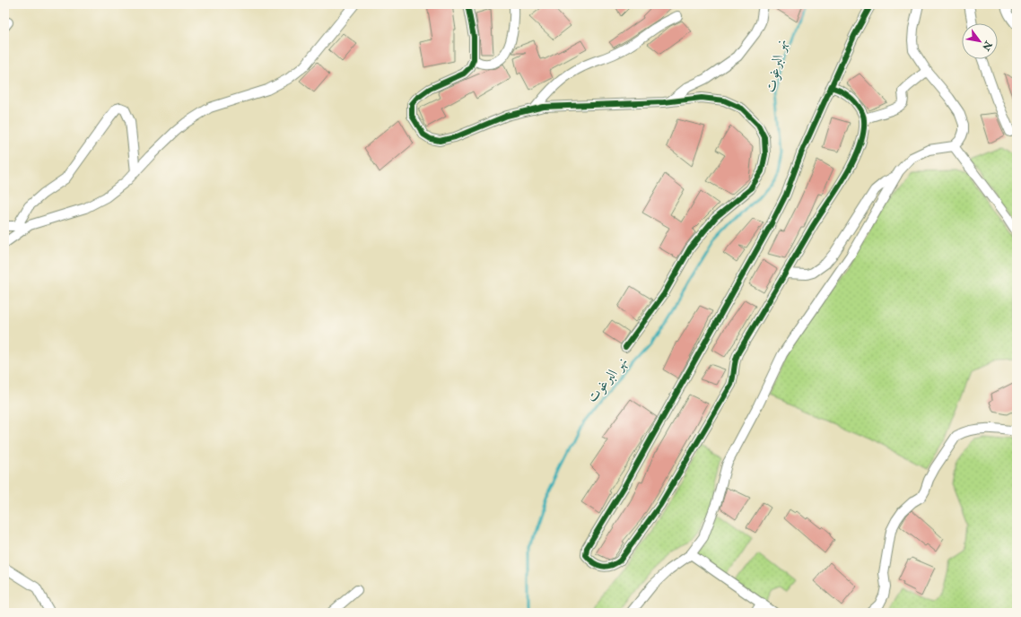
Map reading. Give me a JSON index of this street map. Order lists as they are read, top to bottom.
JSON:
{
  "water": ["نهر البرغوت"],
  "north": "bottom right"
}
